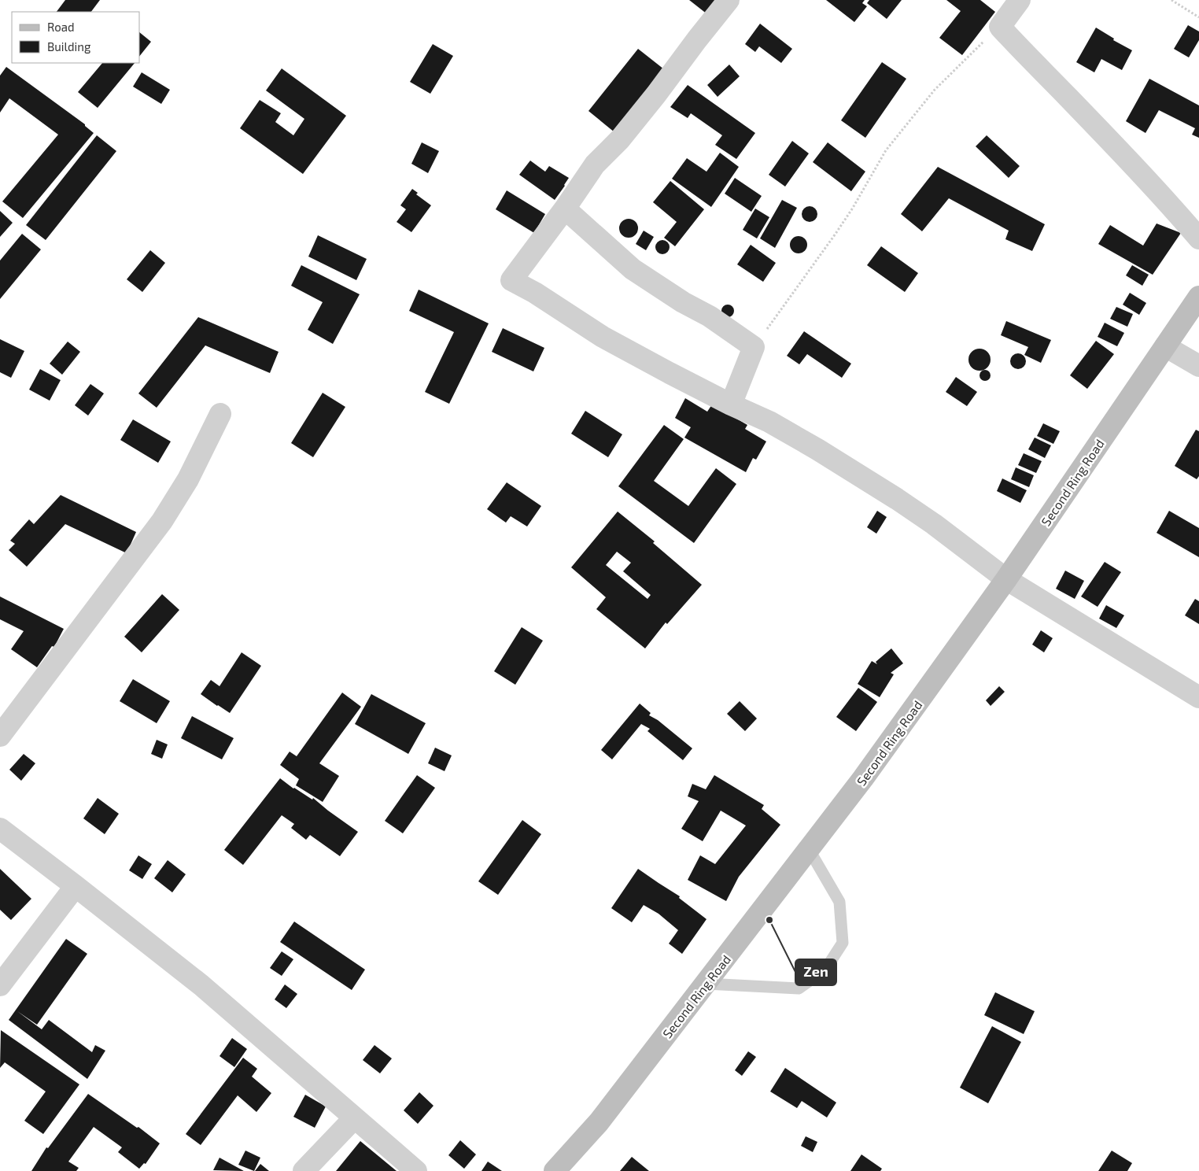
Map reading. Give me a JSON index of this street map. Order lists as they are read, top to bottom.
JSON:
{
  "streets": {
    "main road": ["Second Ring Road"]
  },
  "places": ["Zen"],
  "legend": ["Road", "Building"]
}
